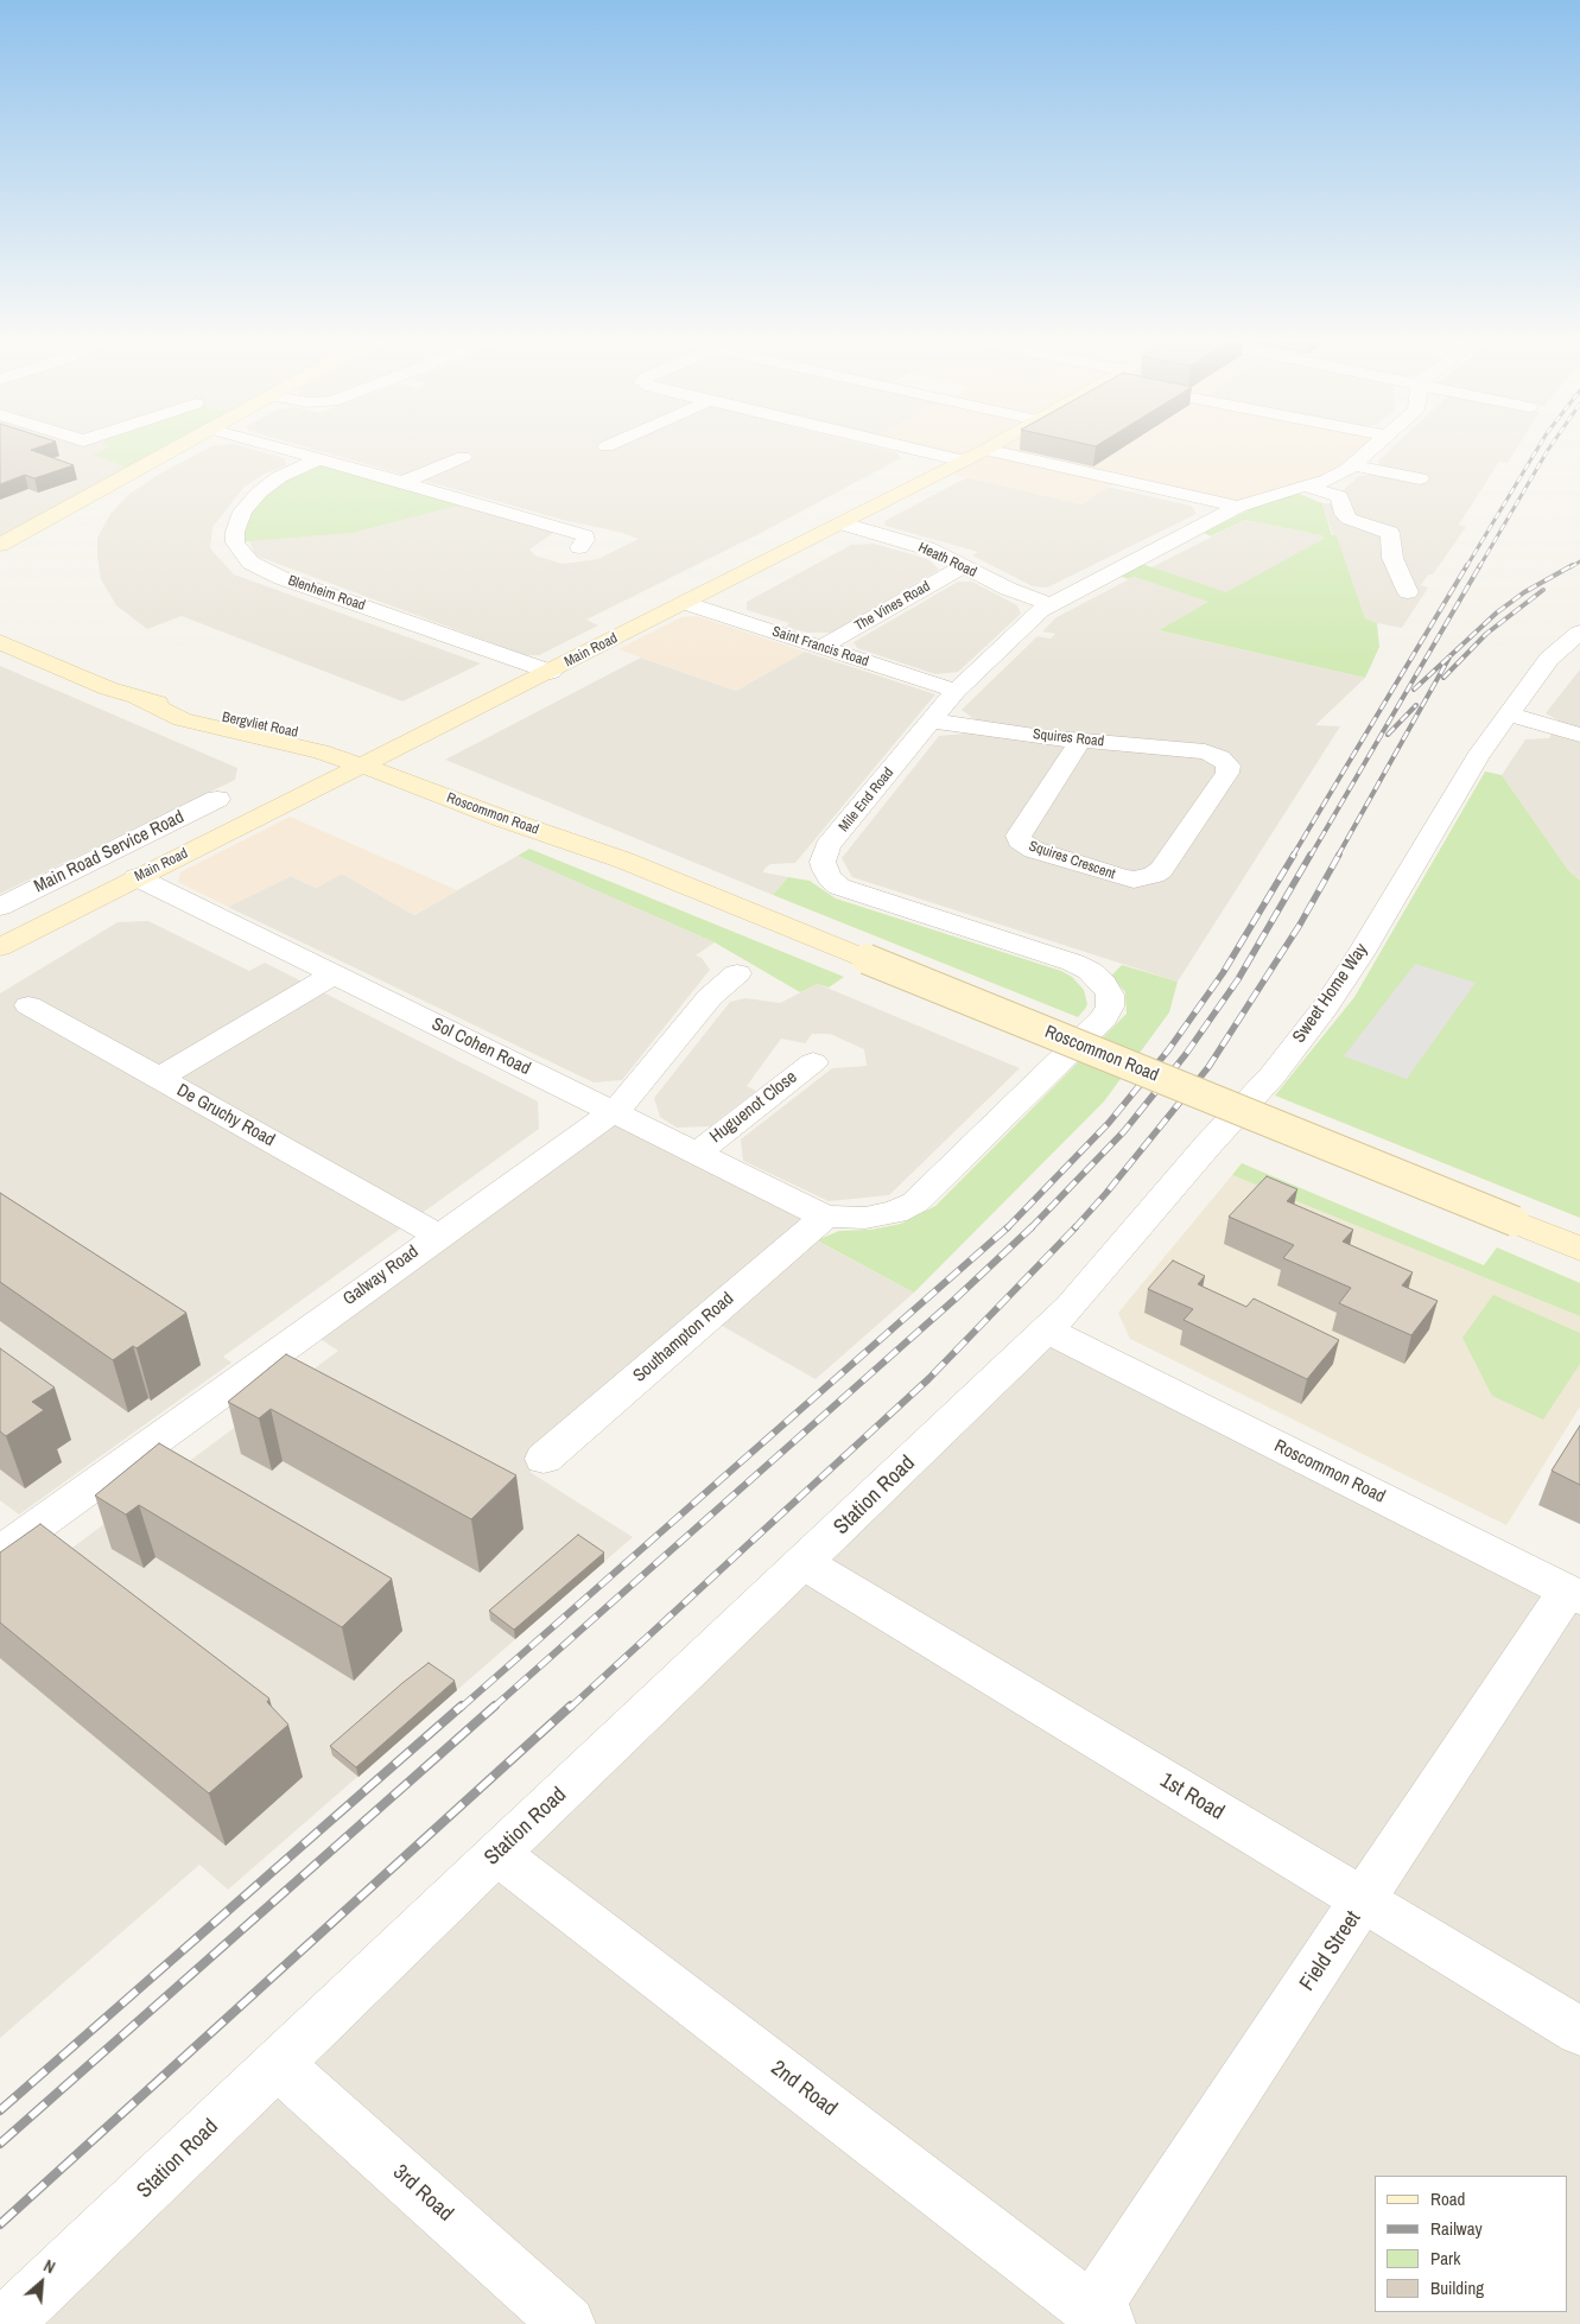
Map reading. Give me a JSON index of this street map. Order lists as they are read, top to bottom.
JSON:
{
  "streets": {
    "street": [
      "Heath Road",
      "Blenheim Road",
      "The Vines Road",
      "Saint Francis Road",
      "Main Road",
      "Bergvliet Road",
      "Squires Road",
      "Mile End Road",
      "Roscommon Road",
      "Main Road Service Road",
      "Squires Crescent",
      "Sweet Home Way",
      "Sol Cohen Road",
      "Huguenot Close",
      "De Gruchy Road",
      "Galway Road",
      "Southampton Road",
      "Station Road",
      "1st Road",
      "Field Street",
      "2nd Road",
      "3rd Road"
    ]
  },
  "crossings": [
    ["Heath Road", "The Vines Road"],
    ["Heath Road", "Main Road"],
    ["Heath Road", "Mile End Road"],
    ["Blenheim Road", "Main Road"],
    ["The Vines Road", "Saint Francis Road"],
    ["Saint Francis Road", "Main Road"],
    ["Saint Francis Road", "Mile End Road"],
    ["Main Road", "Bergvliet Road"],
    ["Main Road", "Roscommon Road"],
    ["Main Road", "Sol Cohen Road"],
    ["Bergvliet Road", "Roscommon Road"],
    ["Squires Road", "Mile End Road"],
    ["Squires Road", "Squires Crescent"],
    ["Mile End Road", "Sol Cohen Road"],
    ["Mile End Road", "Southampton Road"],
    ["Roscommon Road", "Sweet Home Way"],
    ["Roscommon Road", "Station Road"],
    ["Roscommon Road", "Field Street"],
    ["Sweet Home Way", "Station Road"],
    ["Sol Cohen Road", "Huguenot Close"],
    ["Sol Cohen Road", "De Gruchy Road"],
    ["Sol Cohen Road", "Galway Road"],
    ["Sol Cohen Road", "Southampton Road"],
    ["De Gruchy Road", "Galway Road"],
    ["Station Road", "1st Road"],
    ["Station Road", "2nd Road"],
    ["Station Road", "3rd Road"],
    ["1st Road", "Field Street"],
    ["Field Street", "2nd Road"]
  ],
  "legend": [
    "Road",
    "Railway",
    "Park",
    "Building"
  ],
  "north": "top right"
}
